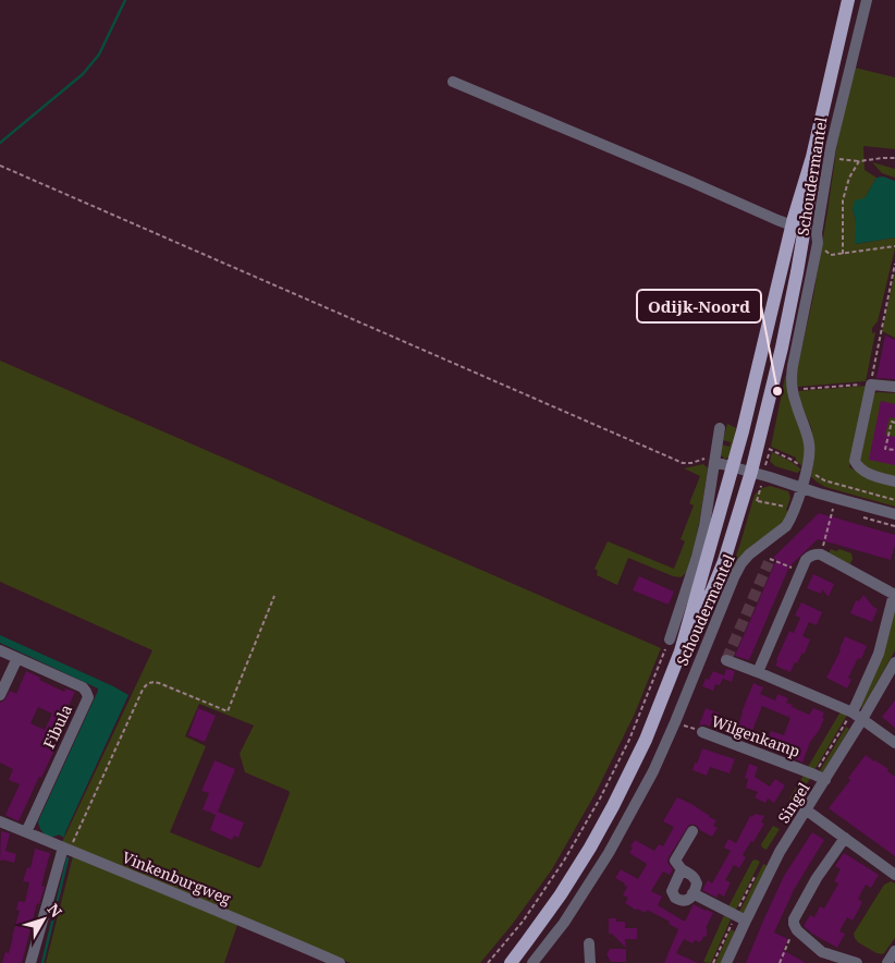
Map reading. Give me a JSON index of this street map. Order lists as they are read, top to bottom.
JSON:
{
  "streets": {
    "main road": ["Schoudermantel"],
    "street": [
      "Fibula",
      "Wilgenkamp",
      "Singel",
      "Vinkenburgweg"
    ]
  },
  "crossings": [
    ["Schoudermantel", "Wilgenkamp"],
    ["Fibula", "Vinkenburgweg"],
    ["Wilgenkamp", "Singel"]
  ],
  "places": ["Odijk-Noord"],
  "north": "top right"
}
